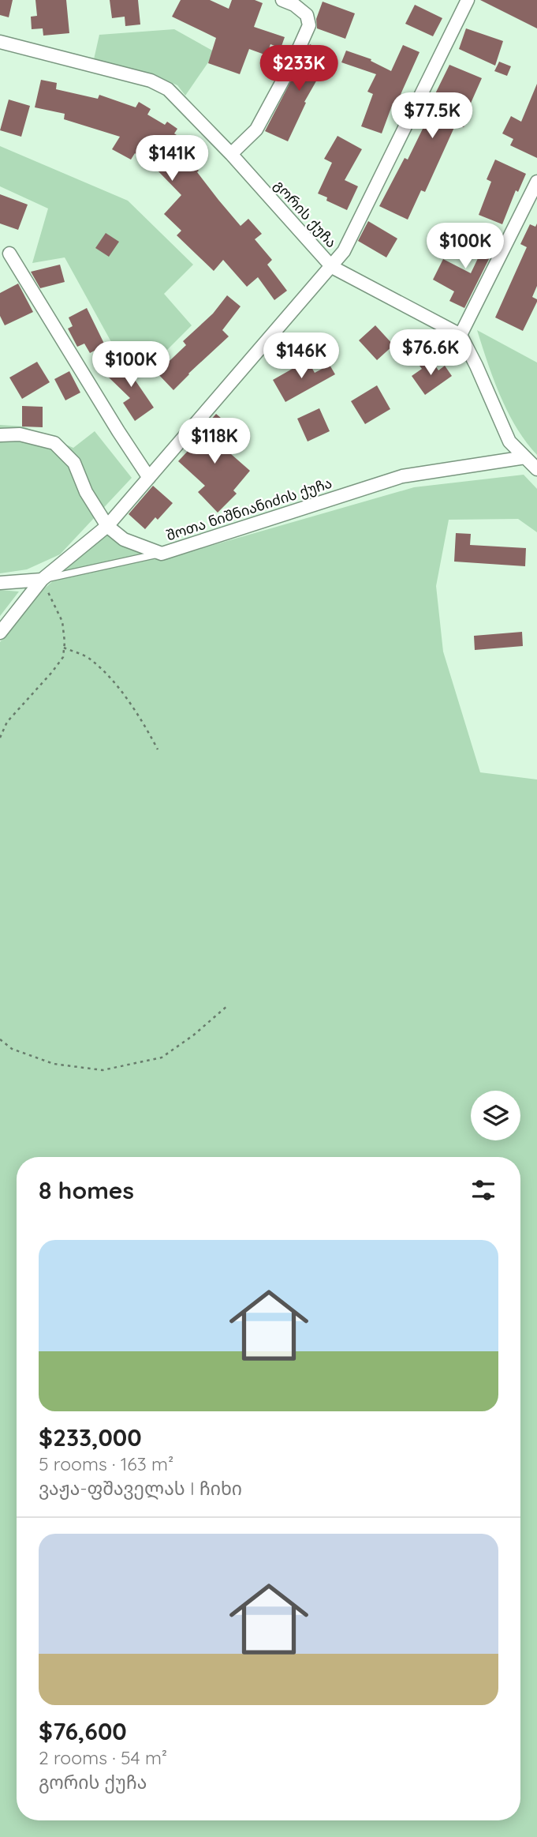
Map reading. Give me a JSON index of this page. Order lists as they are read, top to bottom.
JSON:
{
  "streets": {
    "street": ["გორის ქუჩა", "შოთა ნიშნიანიძის ქუჩა"]
  },
  "page": {
    "price": [
      "$233K",
      "$77.5K",
      "$141K",
      "$100K",
      "$76.6K",
      "$146K",
      "$100K",
      "$118K"
    ],
    "heading": "8 homes",
    "list": [
      {
        "name": "$233,000",
        "note": "5 rooms · 163 m² · ვაჟა-ფშაველას I ჩიხი"
      },
      {
        "name": "$76,600",
        "note": "2 rooms · 54 m² · გორის ქუჩა"
      }
    ]
  }
}
